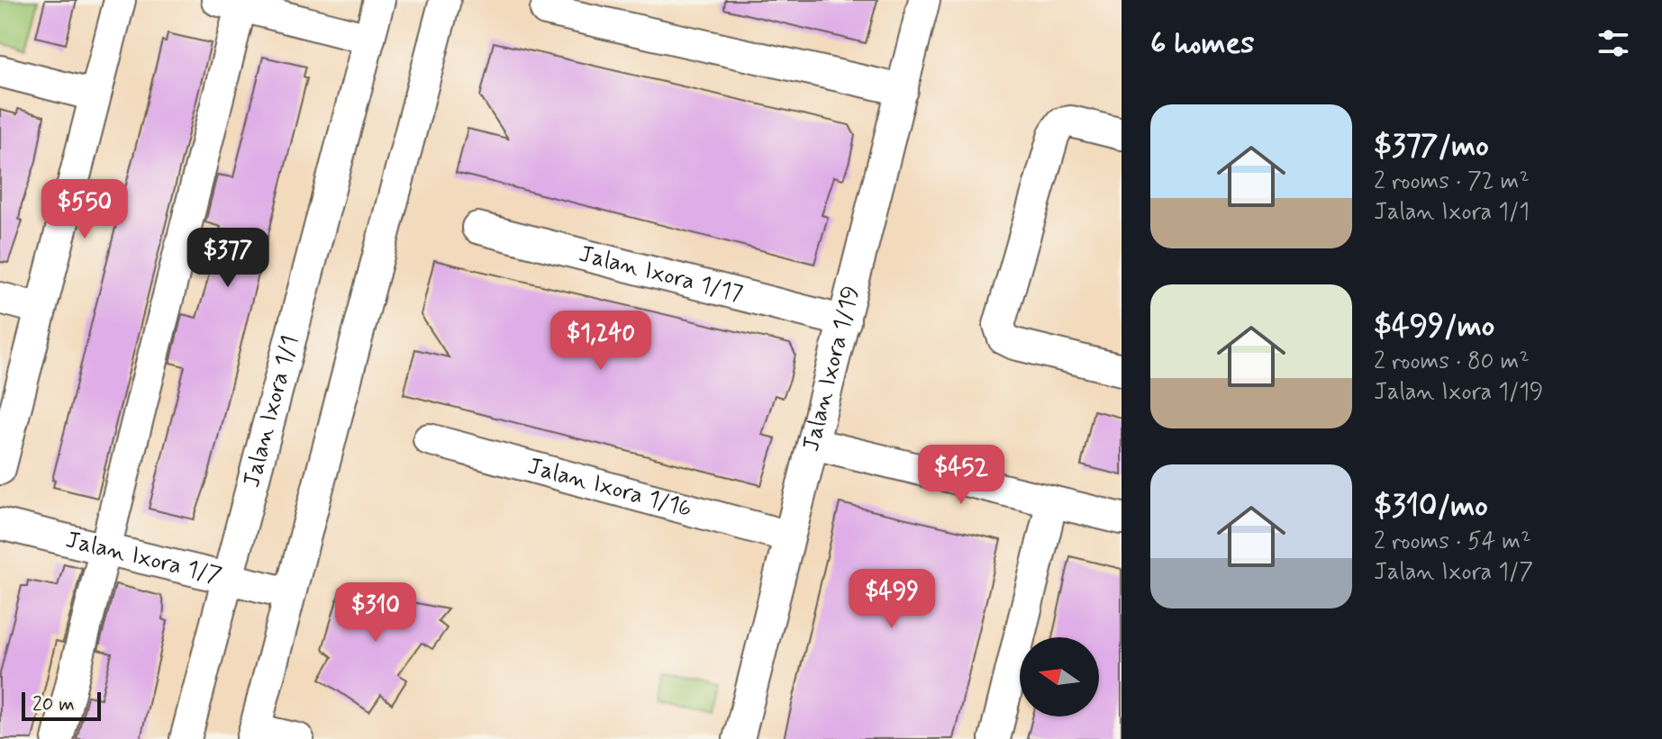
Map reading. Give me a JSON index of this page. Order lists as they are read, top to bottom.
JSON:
{
  "streets": {
    "street": [
      "Jalan Ixora 1/17",
      "Jalan Ixora 1/19",
      "Jalan Ixora 1/1",
      "Jalan Ixora 1/16",
      "Jalan Ixora 1/7"
    ]
  },
  "crossings": [
    ["Jalan Ixora 1/17", "Jalan Ixora 1/19"],
    ["Jalan Ixora 1/19", "Jalan Ixora 1/16"],
    ["Jalan Ixora 1/1", "Jalan Ixora 1/7"]
  ],
  "scale_bar": "20 m",
  "north": "left",
  "page": {
    "heading": "6 homes",
    "list": [
      {
        "name": "$377/mo",
        "note": "2 rooms · 72 m² · Jalan Ixora 1/1"
      },
      {
        "name": "$499/mo",
        "note": "2 rooms · 80 m² · Jalan Ixora 1/19"
      },
      {
        "name": "$310/mo",
        "note": "2 rooms · 54 m² · Jalan Ixora 1/7"
      }
    ],
    "price": [
      "$550",
      "$377",
      "$1,240",
      "$452",
      "$499",
      "$310"
    ],
    "scale": "20 m"
  }
}
